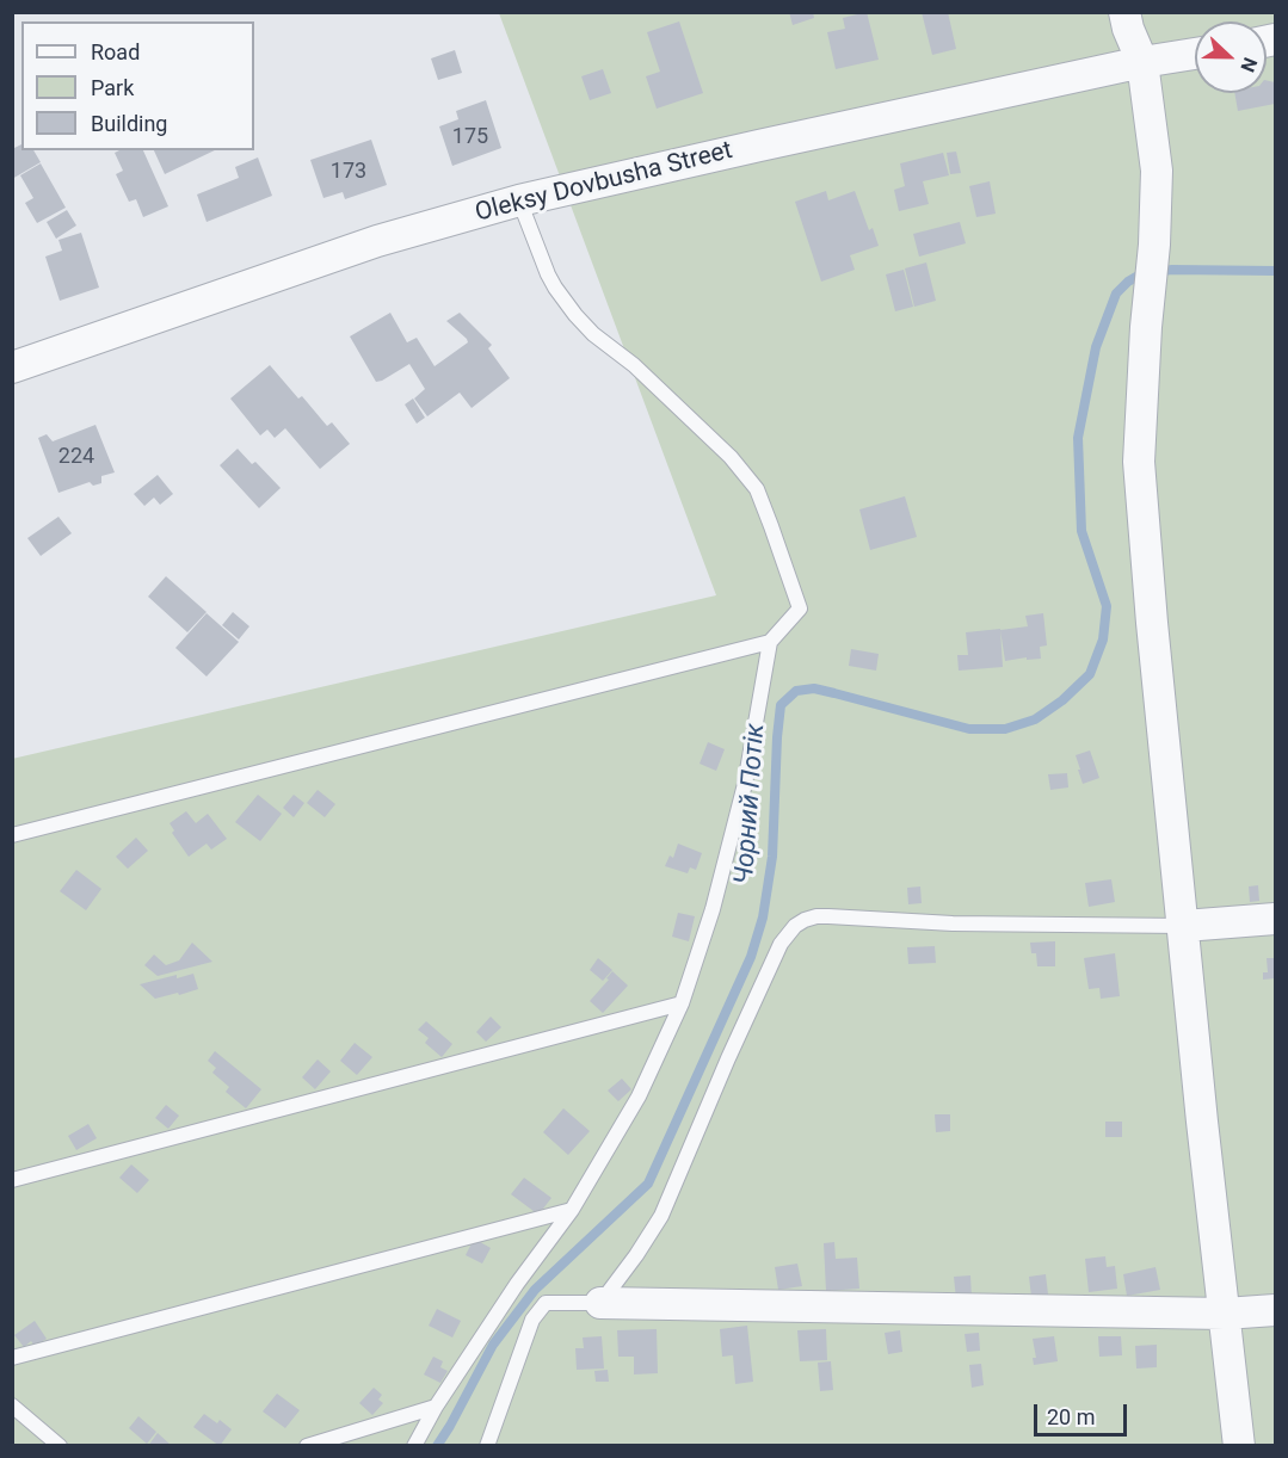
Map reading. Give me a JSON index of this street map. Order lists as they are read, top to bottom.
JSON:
{
  "streets": {
    "street": ["Oleksy Dovbusha Street"]
  },
  "water": ["Чорний Потік"],
  "house_numbers": ["175", "173", "224"],
  "legend": ["Road", "Park", "Building"],
  "scale_bar": "20 m",
  "north": "right"
}
